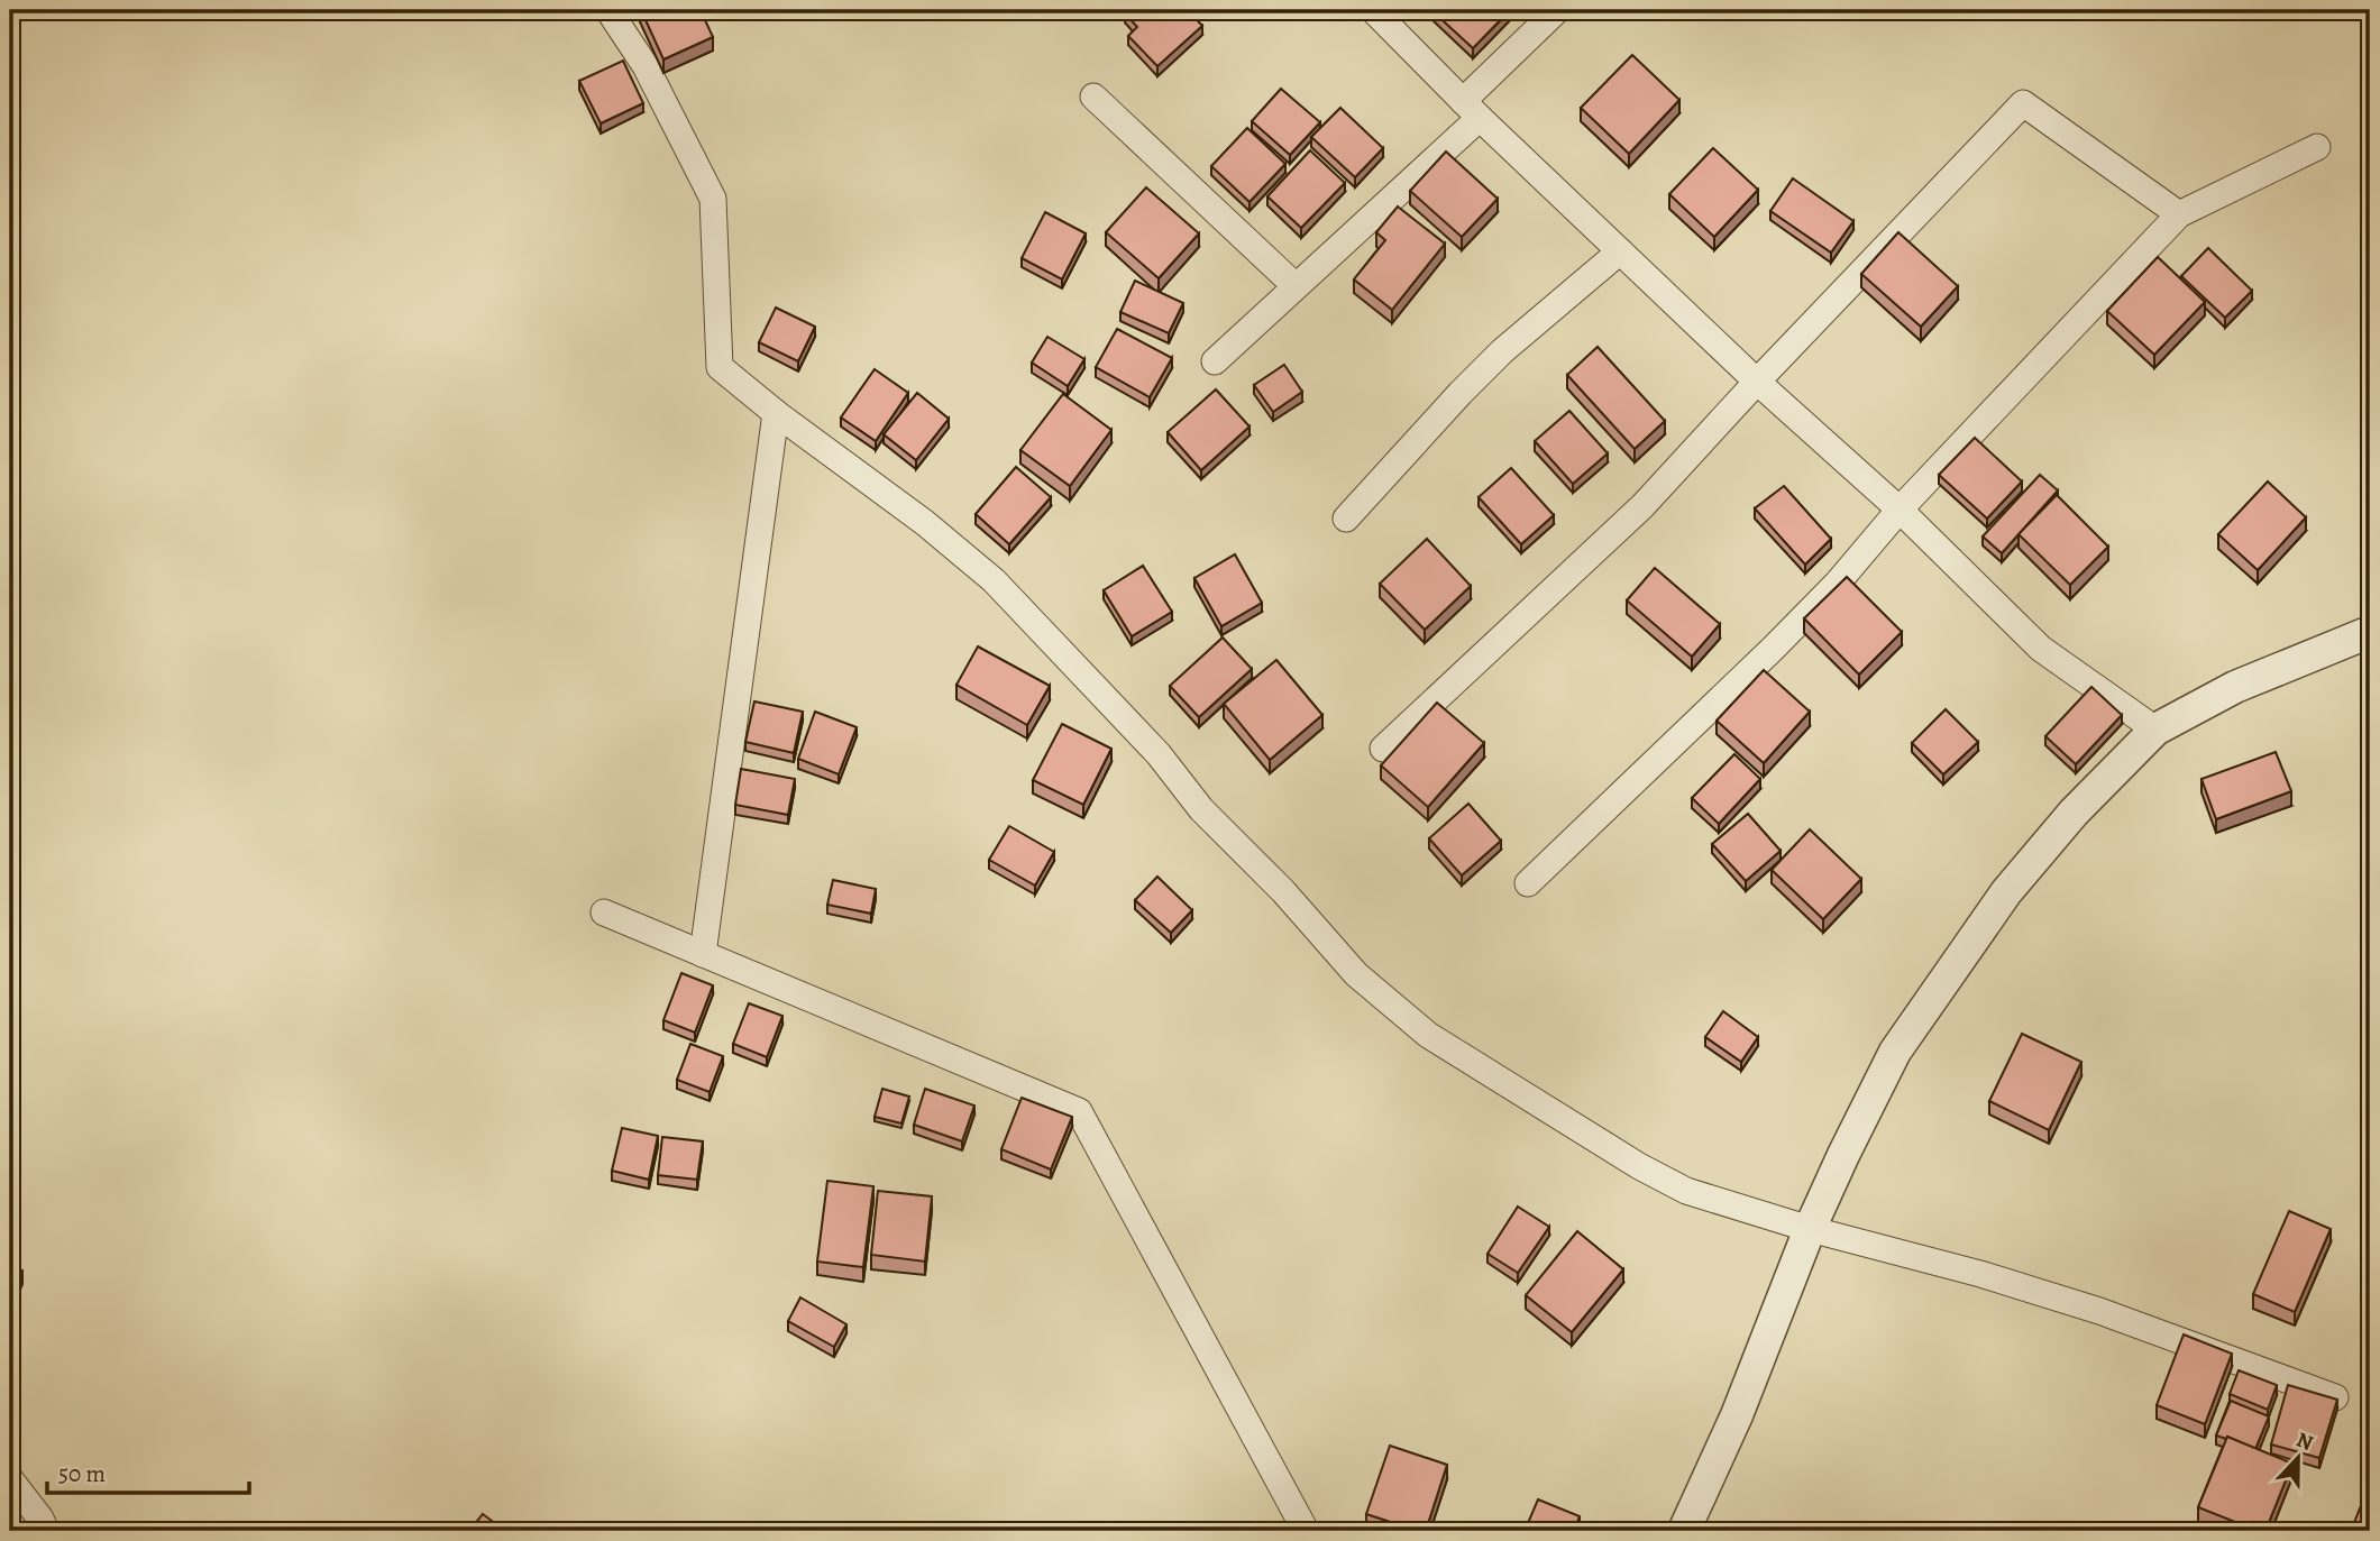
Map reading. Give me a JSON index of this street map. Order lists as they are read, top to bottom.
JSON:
{
  "scale_bar": "50 m",
  "north": "top"
}
